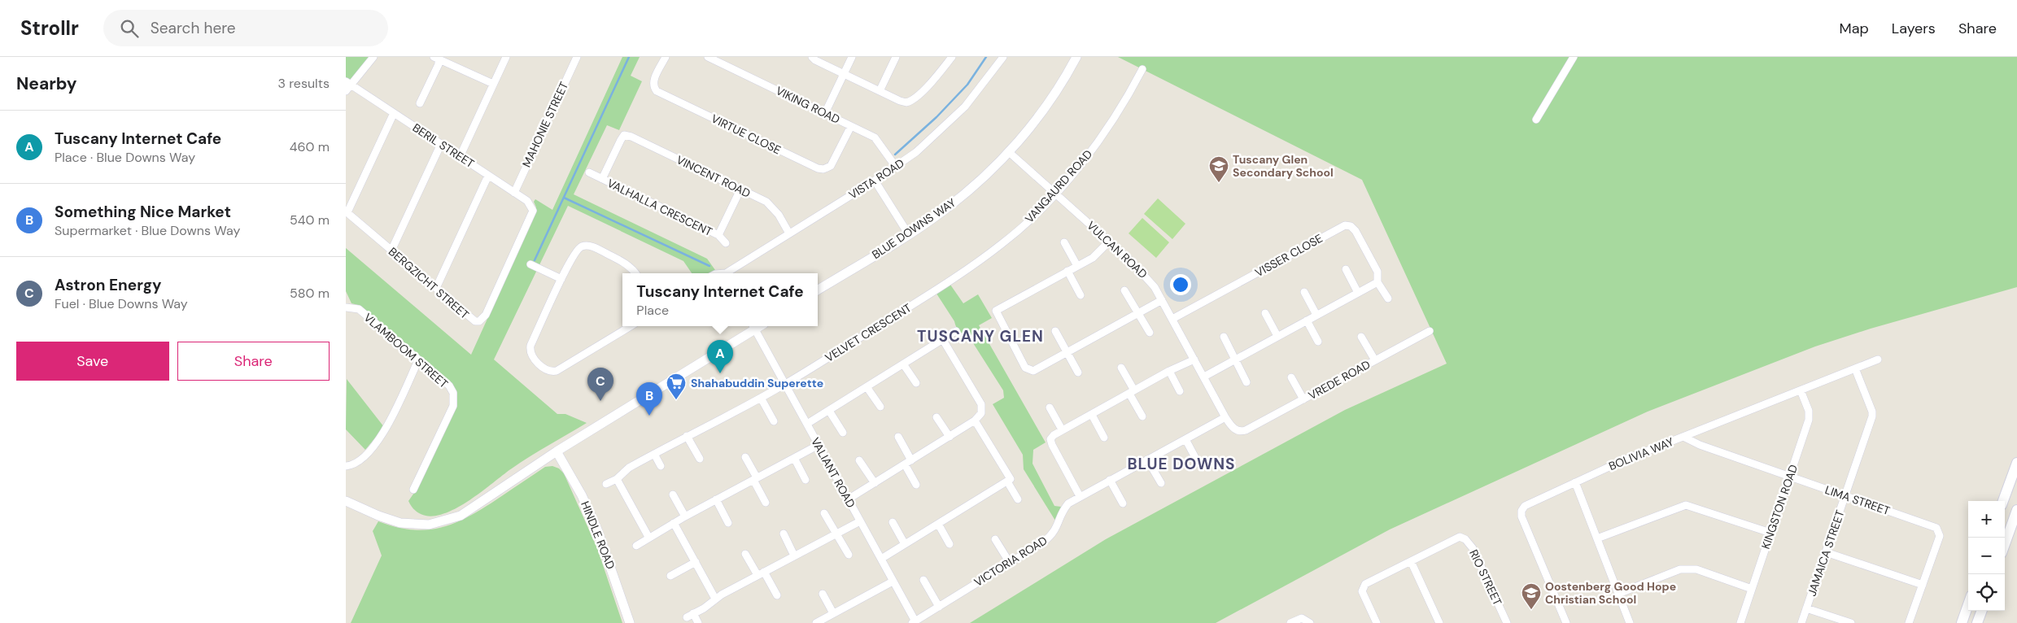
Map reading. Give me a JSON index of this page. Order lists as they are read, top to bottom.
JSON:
{
  "streets": {
    "street": [
      "VIKING ROAD",
      "MAHONIE STREET",
      "VIRTUE CLOSE",
      "BERIL STREET",
      "VINCENT ROAD",
      "VISTA ROAD",
      "VANGAURD ROAD",
      "VALHALLA CRESCENT",
      "BLUE DOWNS WAY",
      "VULCAN ROAD",
      "VISSER CLOSE",
      "BERGZICHT STREET",
      "VELVET CRESCENT",
      "VLAMBOOM STREET",
      "VREDE ROAD",
      "BOLIVIA WAY",
      "VALIANT ROAD",
      "LIMA STREET",
      "KINGSTON ROAD",
      "HINDLE ROAD",
      "JAMAICA STREET",
      "VICTORIA ROAD",
      "RIO STREET"
    ]
  },
  "crossings": [
    ["VIKING ROAD", "VIRTUE CLOSE"],
    ["VIKING ROAD", "VISTA ROAD"],
    ["MAHONIE STREET", "BERIL STREET"],
    ["BERIL STREET", "BERGZICHT STREET"],
    ["VINCENT ROAD", "VISTA ROAD"],
    ["VINCENT ROAD", "VALHALLA CRESCENT"],
    ["VANGAURD ROAD", "VULCAN ROAD"],
    ["VANGAURD ROAD", "VELVET CRESCENT"],
    ["BLUE DOWNS WAY", "VULCAN ROAD"],
    ["VULCAN ROAD", "VISSER CLOSE"],
    ["VULCAN ROAD", "VREDE ROAD"],
    ["VULCAN ROAD", "VICTORIA ROAD"],
    ["VELVET CRESCENT", "VALIANT ROAD"],
    ["BOLIVIA WAY", "LIMA STREET"],
    ["BOLIVIA WAY", "KINGSTON ROAD"],
    ["BOLIVIA WAY", "JAMAICA STREET"],
    ["VALIANT ROAD", "VICTORIA ROAD"],
    ["LIMA STREET", "KINGSTON ROAD"],
    ["LIMA STREET", "JAMAICA STREET"]
  ],
  "districts": ["TUSCANY GLEN", "BLUE DOWNS"],
  "places": {
    "school or university": ["Tuscany Glen Secondary School", "Oostenberg Good Hope Christian School"],
    "supermarket": ["Shahabuddin Superette"]
  },
  "page": {
    "header": "Strollr",
    "search": "Search here",
    "nav": ["Map", "Layers", "Share"],
    "heading": ["Nearby", "3 results"],
    "list": [
      {
        "mark": "A",
        "name": "Tuscany Internet Cafe",
        "note": "Place · Blue Downs Way",
        "value": "460 m"
      },
      {
        "mark": "B",
        "name": "Something Nice Market",
        "note": "Supermarket · Blue Downs Way",
        "value": "540 m"
      },
      {
        "mark": "C",
        "name": "Astron Energy",
        "note": "Fuel · Blue Downs Way",
        "value": "580 m"
      }
    ],
    "popup": ["Tuscany Internet Cafe", "Place"],
    "buttons": ["Save", "Share"],
    "pins": ["A", "C", "B"],
    "map_buttons": ["+", "−"]
  }
}
